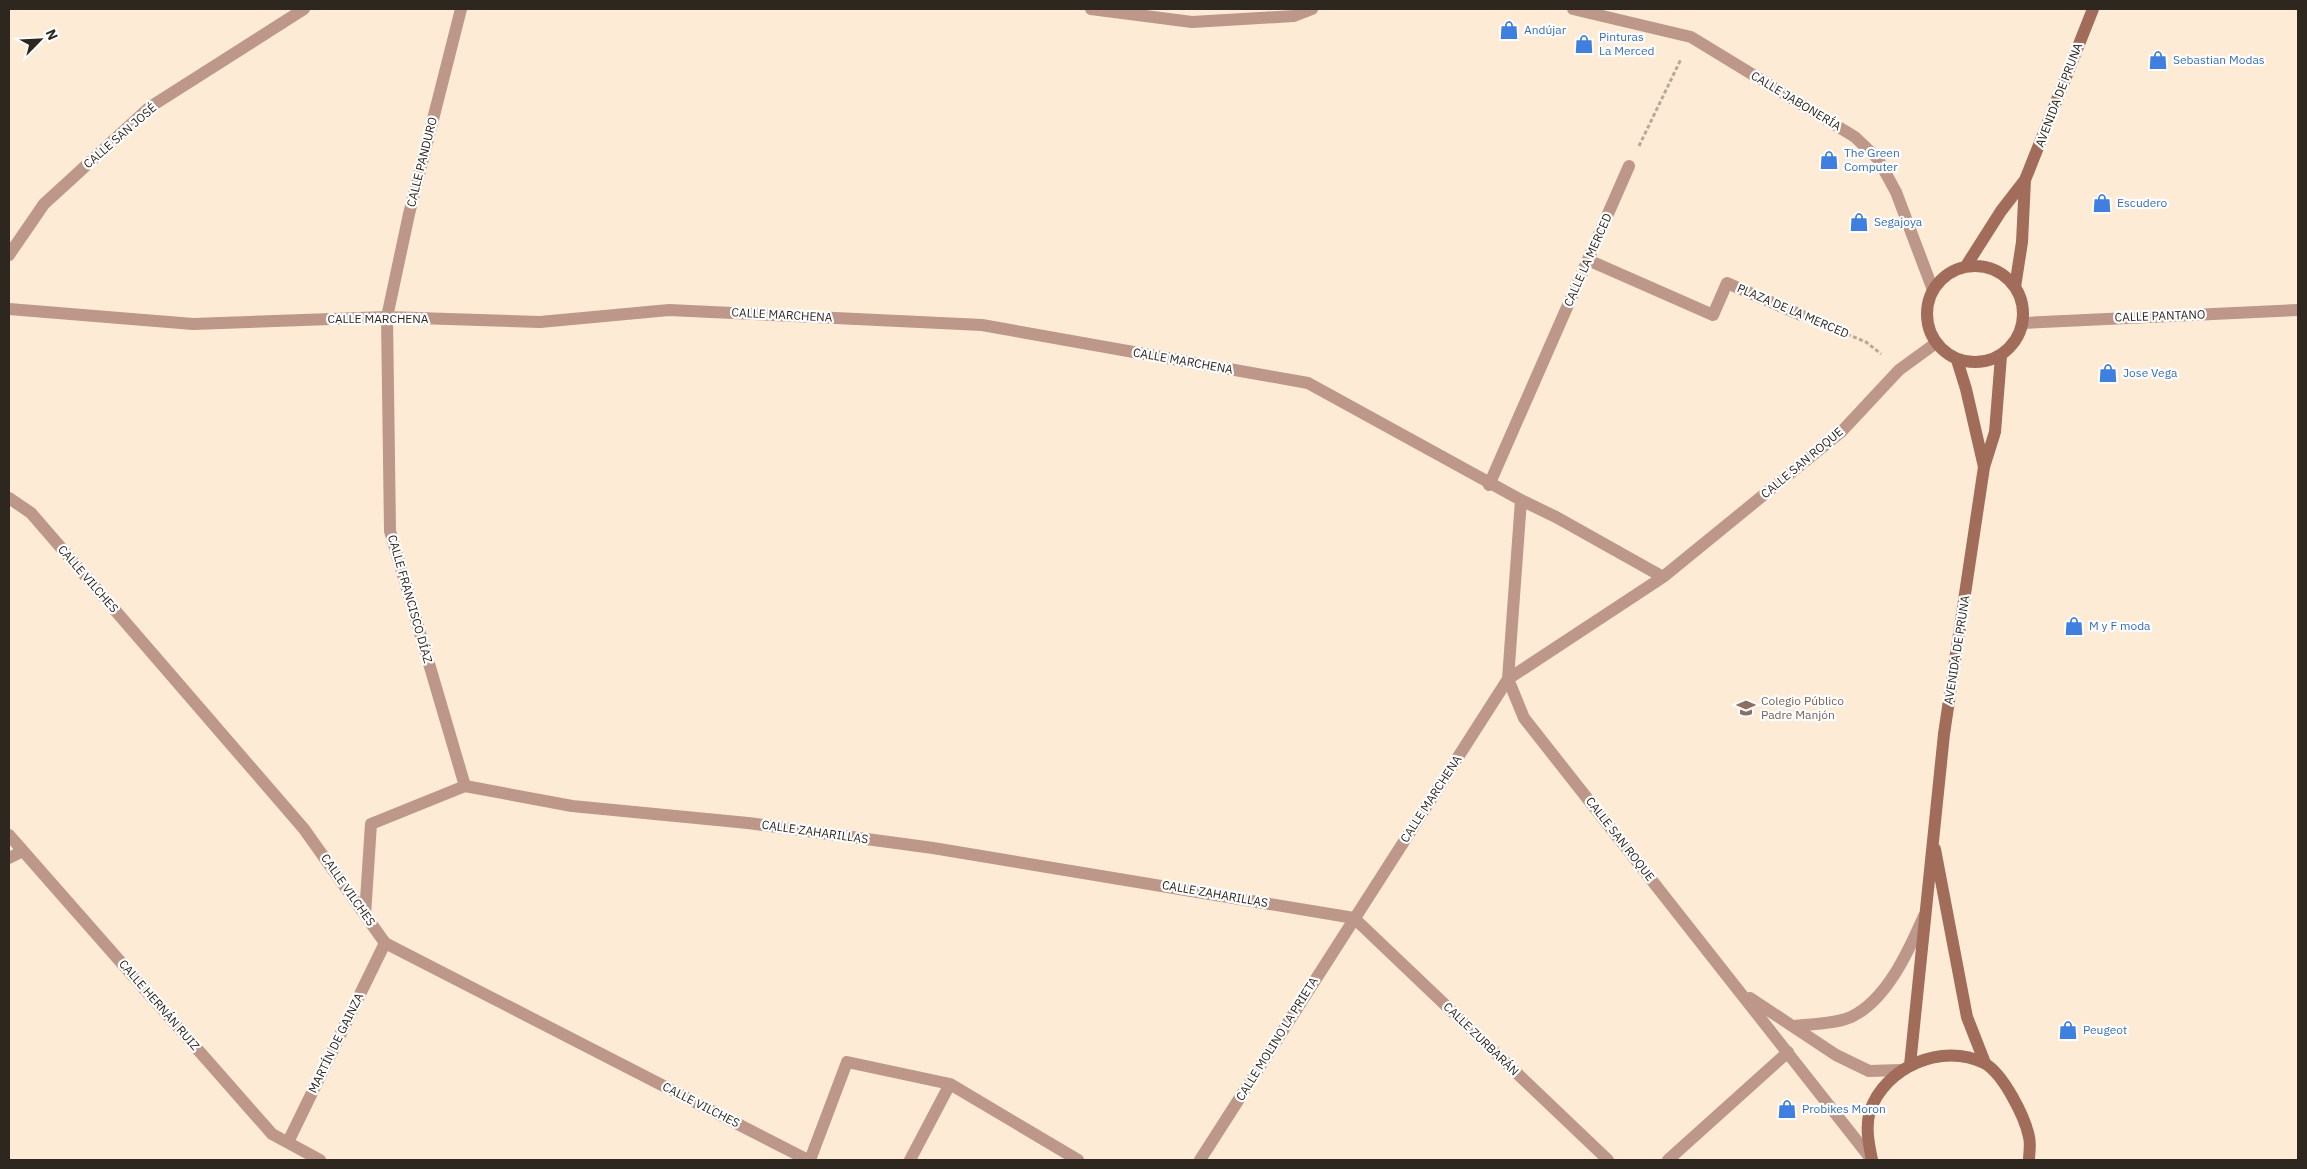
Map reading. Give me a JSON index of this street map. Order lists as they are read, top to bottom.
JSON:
{
  "streets": {
    "main road": ["AVENIDA DE PRUNA"],
    "street": [
      "CALLE JABONERÍA",
      "CALLE SAN JOSÉ",
      "CALLE PANDURO",
      "CALLE LA MERCED",
      "PLAZA DE LA MERCED",
      "CALLE MARCHENA",
      "CALLE PANTANO",
      "CALLE SAN ROQUE",
      "CALLE VILCHES",
      "CALLE FRANCISCO DÍAZ",
      "CALLE ZAHARILLAS",
      "CALLE HERNÁN RUIZ",
      "CALLE MOLINO LA PRIETA",
      "CALLE ZURBARÁN",
      "MARTÍN DE GAINZA"
    ]
  },
  "crossings": [
    ["AVENIDA DE PRUNA", "CALLE JABONERÍA"],
    ["AVENIDA DE PRUNA", "CALLE PANTANO"],
    ["AVENIDA DE PRUNA", "CALLE SAN ROQUE"],
    ["CALLE JABONERÍA", "CALLE PANTANO"],
    ["CALLE JABONERÍA", "CALLE SAN ROQUE"],
    ["CALLE PANDURO", "CALLE MARCHENA"],
    ["CALLE PANDURO", "CALLE FRANCISCO DÍAZ"],
    ["CALLE LA MERCED", "PLAZA DE LA MERCED"],
    ["CALLE LA MERCED", "CALLE MARCHENA"],
    ["PLAZA DE LA MERCED", "CALLE SAN ROQUE"],
    ["CALLE MARCHENA", "CALLE SAN ROQUE"],
    ["CALLE MARCHENA", "CALLE FRANCISCO DÍAZ"],
    ["CALLE MARCHENA", "CALLE ZAHARILLAS"],
    ["CALLE MARCHENA", "CALLE MOLINO LA PRIETA"],
    ["CALLE MARCHENA", "CALLE ZURBARÁN"],
    ["CALLE PANTANO", "CALLE SAN ROQUE"],
    ["CALLE VILCHES", "MARTÍN DE GAINZA"],
    ["CALLE FRANCISCO DÍAZ", "CALLE ZAHARILLAS"],
    ["CALLE ZAHARILLAS", "CALLE MOLINO LA PRIETA"],
    ["CALLE ZAHARILLAS", "CALLE ZURBARÁN"],
    ["CALLE HERNÁN RUIZ", "MARTÍN DE GAINZA"],
    ["CALLE MOLINO LA PRIETA", "CALLE ZURBARÁN"]
  ],
  "places": {
    "shop": [
      "Andújar",
      "Pinturas La Merced",
      "Sebastian Modas",
      "The Green Computer",
      "Escudero",
      "Segajoya",
      "Jose Vega",
      "M y F moda",
      "Peugeot",
      "Probikes Moron"
    ],
    "school or university": ["Colegio Público Padre Manjón"]
  },
  "north": "top right"
}
